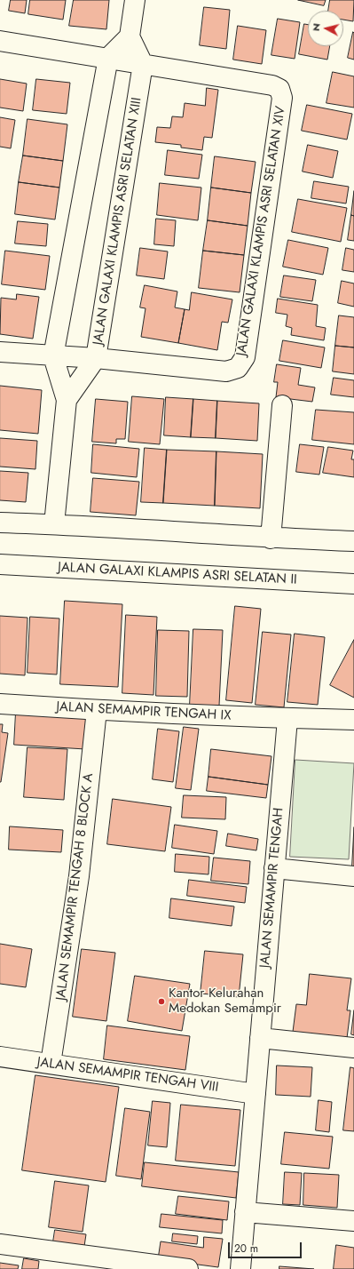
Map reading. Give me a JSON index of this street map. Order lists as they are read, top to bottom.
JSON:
{
  "streets": {
    "street": [
      "JALAN GALAXI KLAMPIS ASRI SELATAN XIII",
      "JALAN GALAXI KLAMPIS ASRI SELATAN XIV",
      "JALAN GALAXI KLAMPIS ASRI SELATAN II",
      "JALAN SEMAMPIR TENGAH IX",
      "JALAN SEMAMPIR TENGAH 8 BLOCK A",
      "JALAN SEMAMPIR TENGAH",
      "JALAN SEMAMPIR TENGAH VIII"
    ]
  },
  "crossings": [
    ["JALAN GALAXI KLAMPIS ASRI SELATAN XIII", "JALAN GALAXI KLAMPIS ASRI SELATAN XIV"],
    ["JALAN SEMAMPIR TENGAH IX", "JALAN SEMAMPIR TENGAH 8 BLOCK A"],
    ["JALAN SEMAMPIR TENGAH IX", "JALAN SEMAMPIR TENGAH"],
    ["JALAN SEMAMPIR TENGAH 8 BLOCK A", "JALAN SEMAMPIR TENGAH VIII"],
    ["JALAN SEMAMPIR TENGAH", "JALAN SEMAMPIR TENGAH VIII"]
  ],
  "places": ["Kantor Kelurahan Medokan Semampir"],
  "scale_bar": "20 m",
  "north": "left"
}
